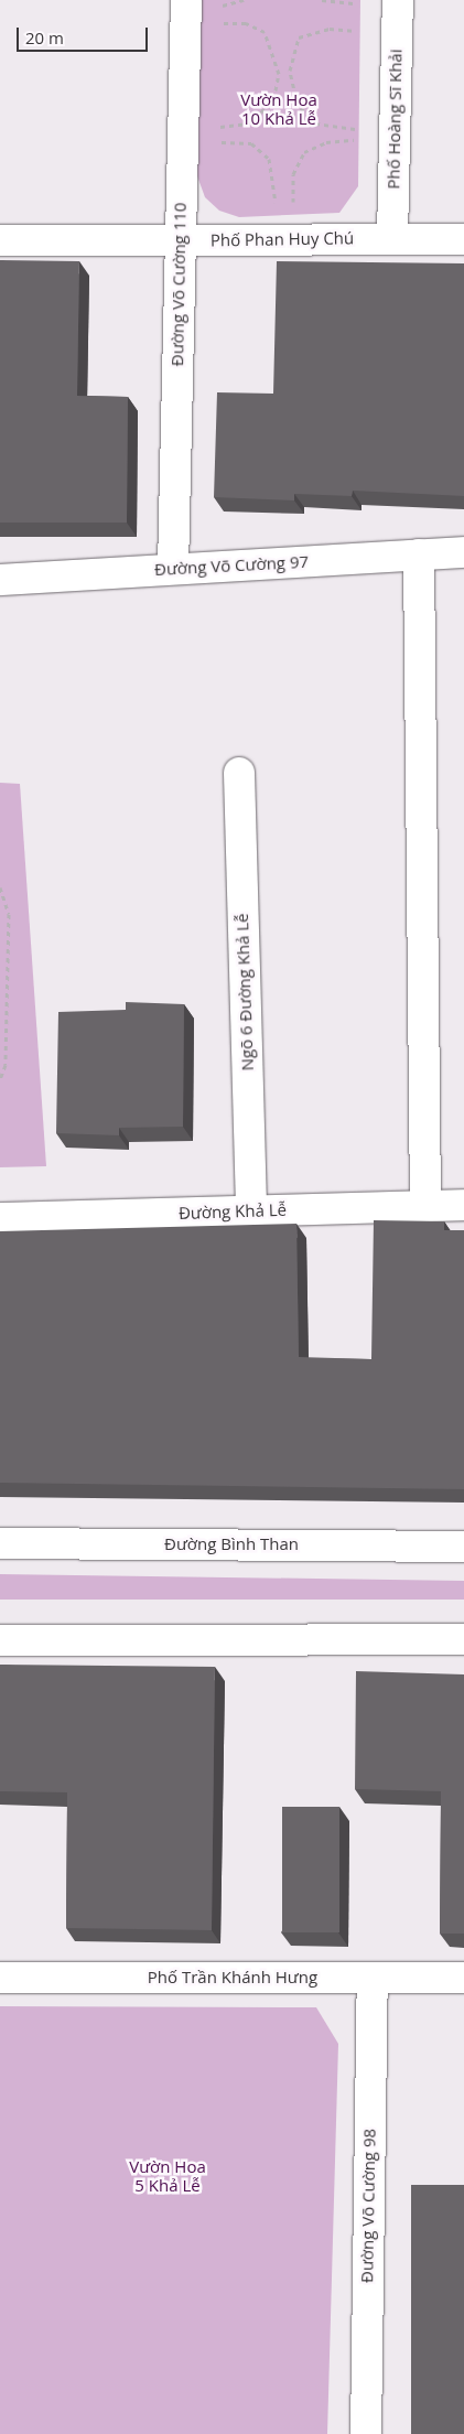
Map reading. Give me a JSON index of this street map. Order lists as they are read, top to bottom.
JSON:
{
  "streets": {
    "street": [
      "Phố Hoàng Sĩ Khải",
      "Phố Phan Huy Chú",
      "Đường Võ Cường 110",
      "Đường Võ Cường 97",
      "Ngõ 6 Đường Khả Lễ",
      "Đường Khả Lễ",
      "Đường Bình Than",
      "Phố Trần Khánh Hưng",
      "Đường Võ Cường 98"
    ]
  },
  "crossings": [
    ["Phố Hoàng Sĩ Khải", "Phố Phan Huy Chú"],
    ["Phố Phan Huy Chú", "Đường Võ Cường 110"],
    ["Đường Võ Cường 110", "Đường Võ Cường 97"],
    ["Ngõ 6 Đường Khả Lễ", "Đường Khả Lễ"],
    ["Phố Trần Khánh Hưng", "Đường Võ Cường 98"]
  ],
  "parks": ["Vườn Hoa 10 Khả Lễ", "Vườn Hoa 5 Khả Lễ"],
  "scale_bar": "20 m"
}
